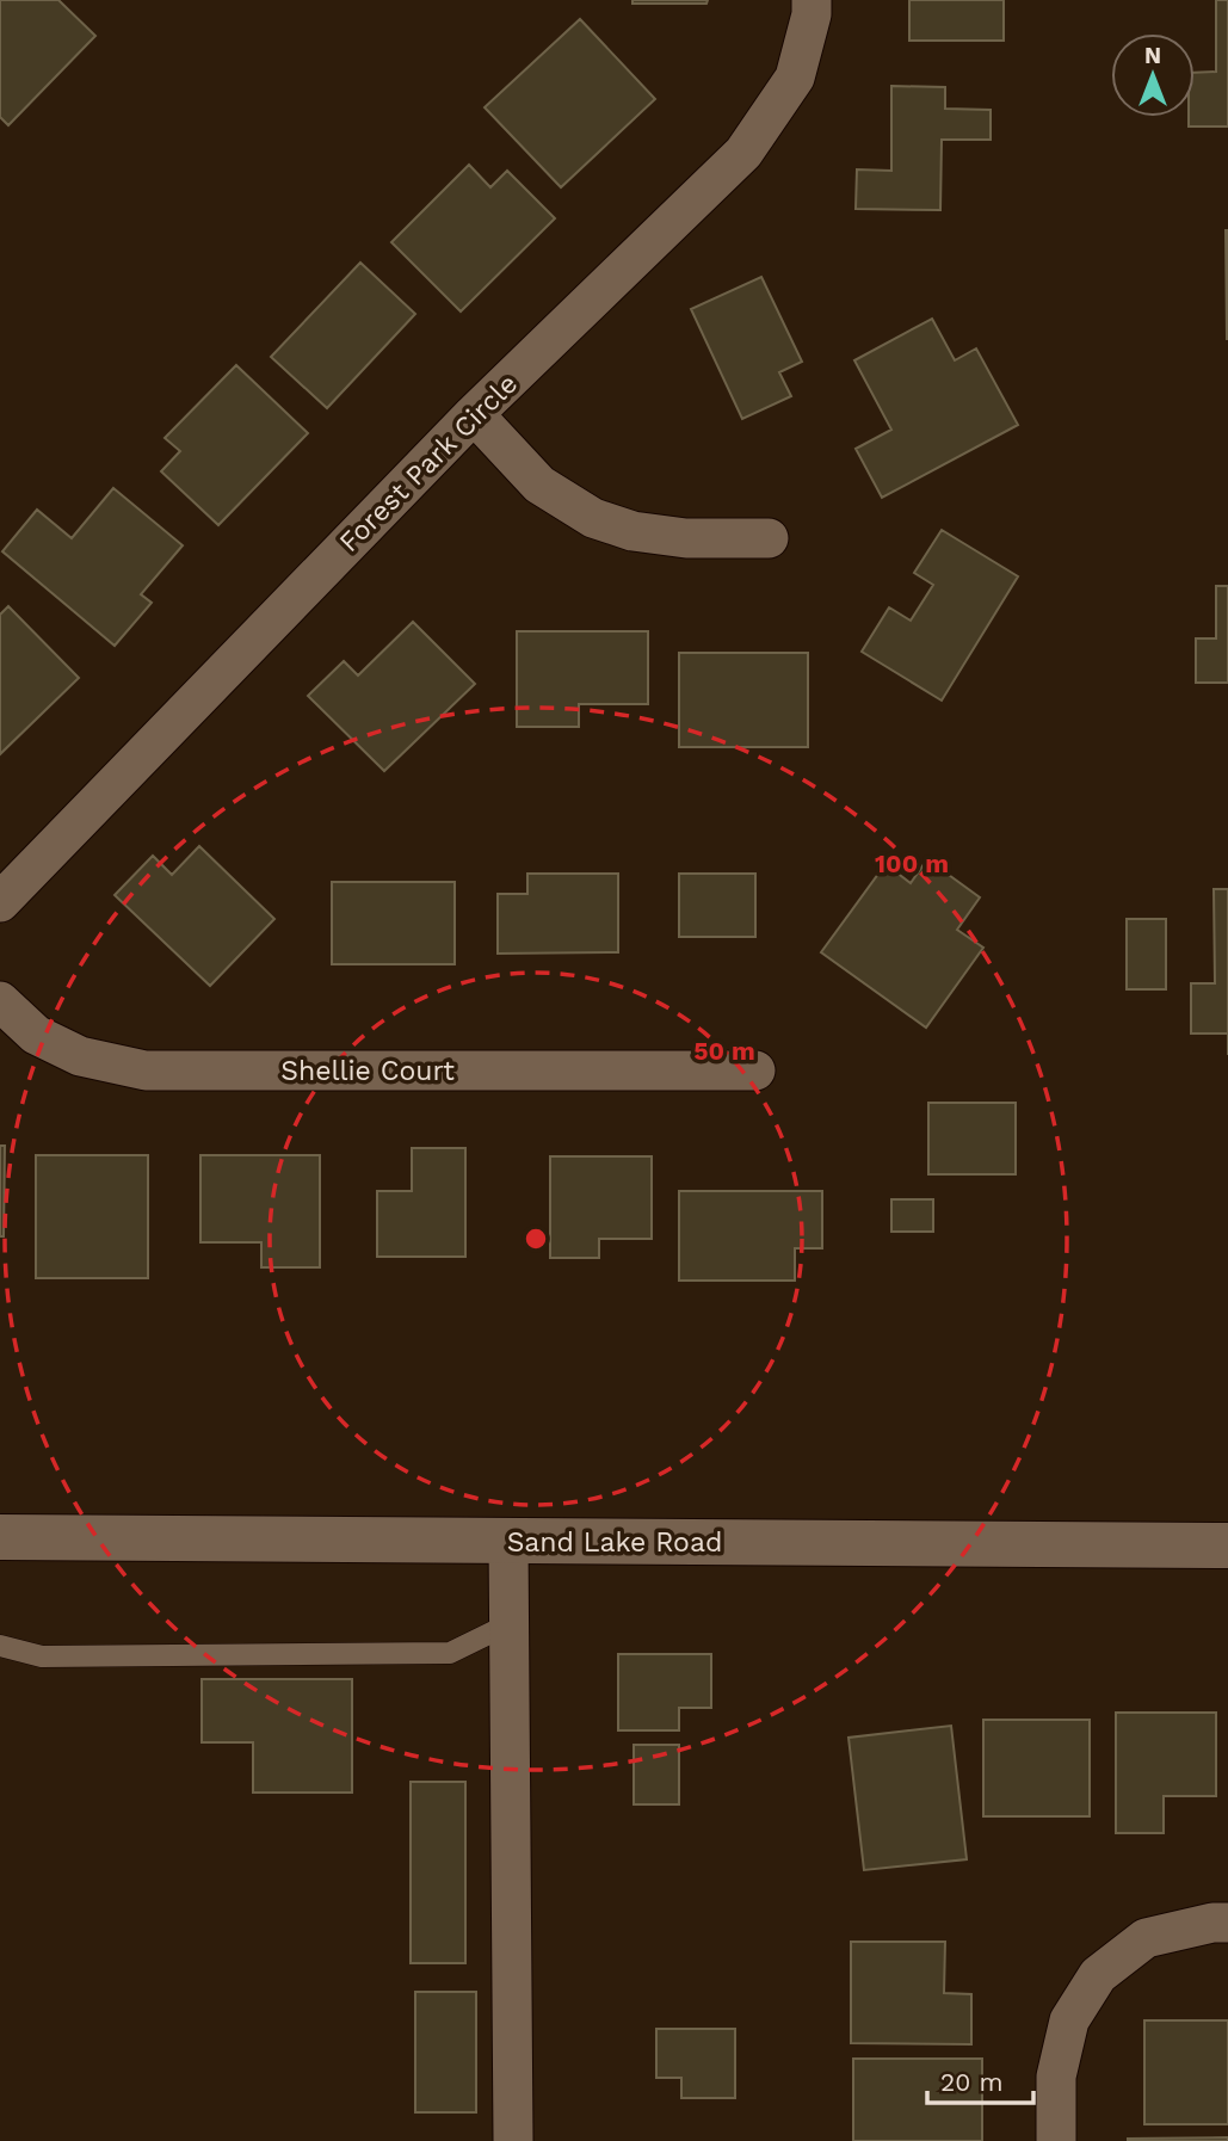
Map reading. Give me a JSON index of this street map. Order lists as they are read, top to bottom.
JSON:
{
  "streets": {
    "street": ["Forest Park Circle", "Shellie Court", "Sand Lake Road"]
  },
  "scale_bar": "20 m",
  "north": "top",
  "rings": ["100 m", "50 m"]
}
